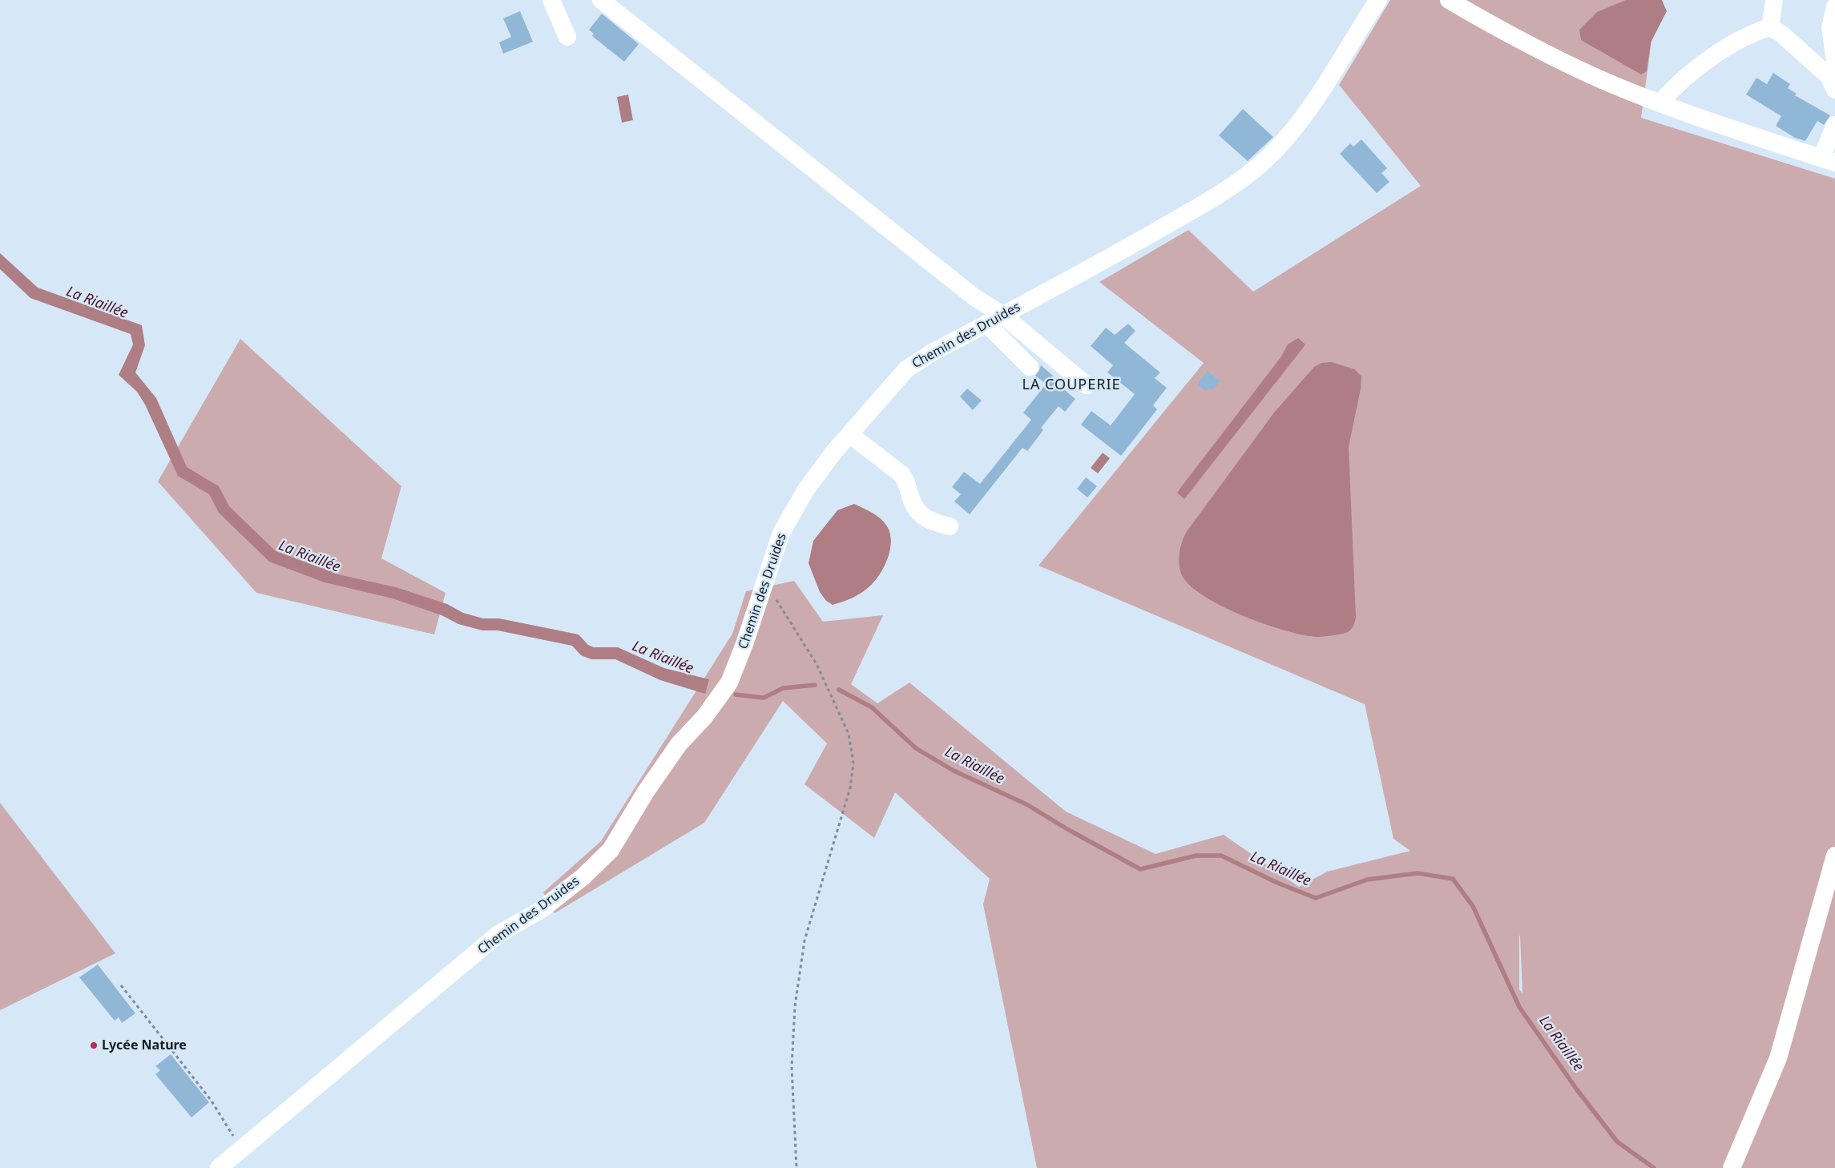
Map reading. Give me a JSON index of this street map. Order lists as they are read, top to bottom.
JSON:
{
  "streets": {
    "street": ["Chemin des Druides"]
  },
  "districts": ["LA COUPERIE"],
  "water": ["La Riaillée"],
  "places": ["Lycée Nature"]
}
